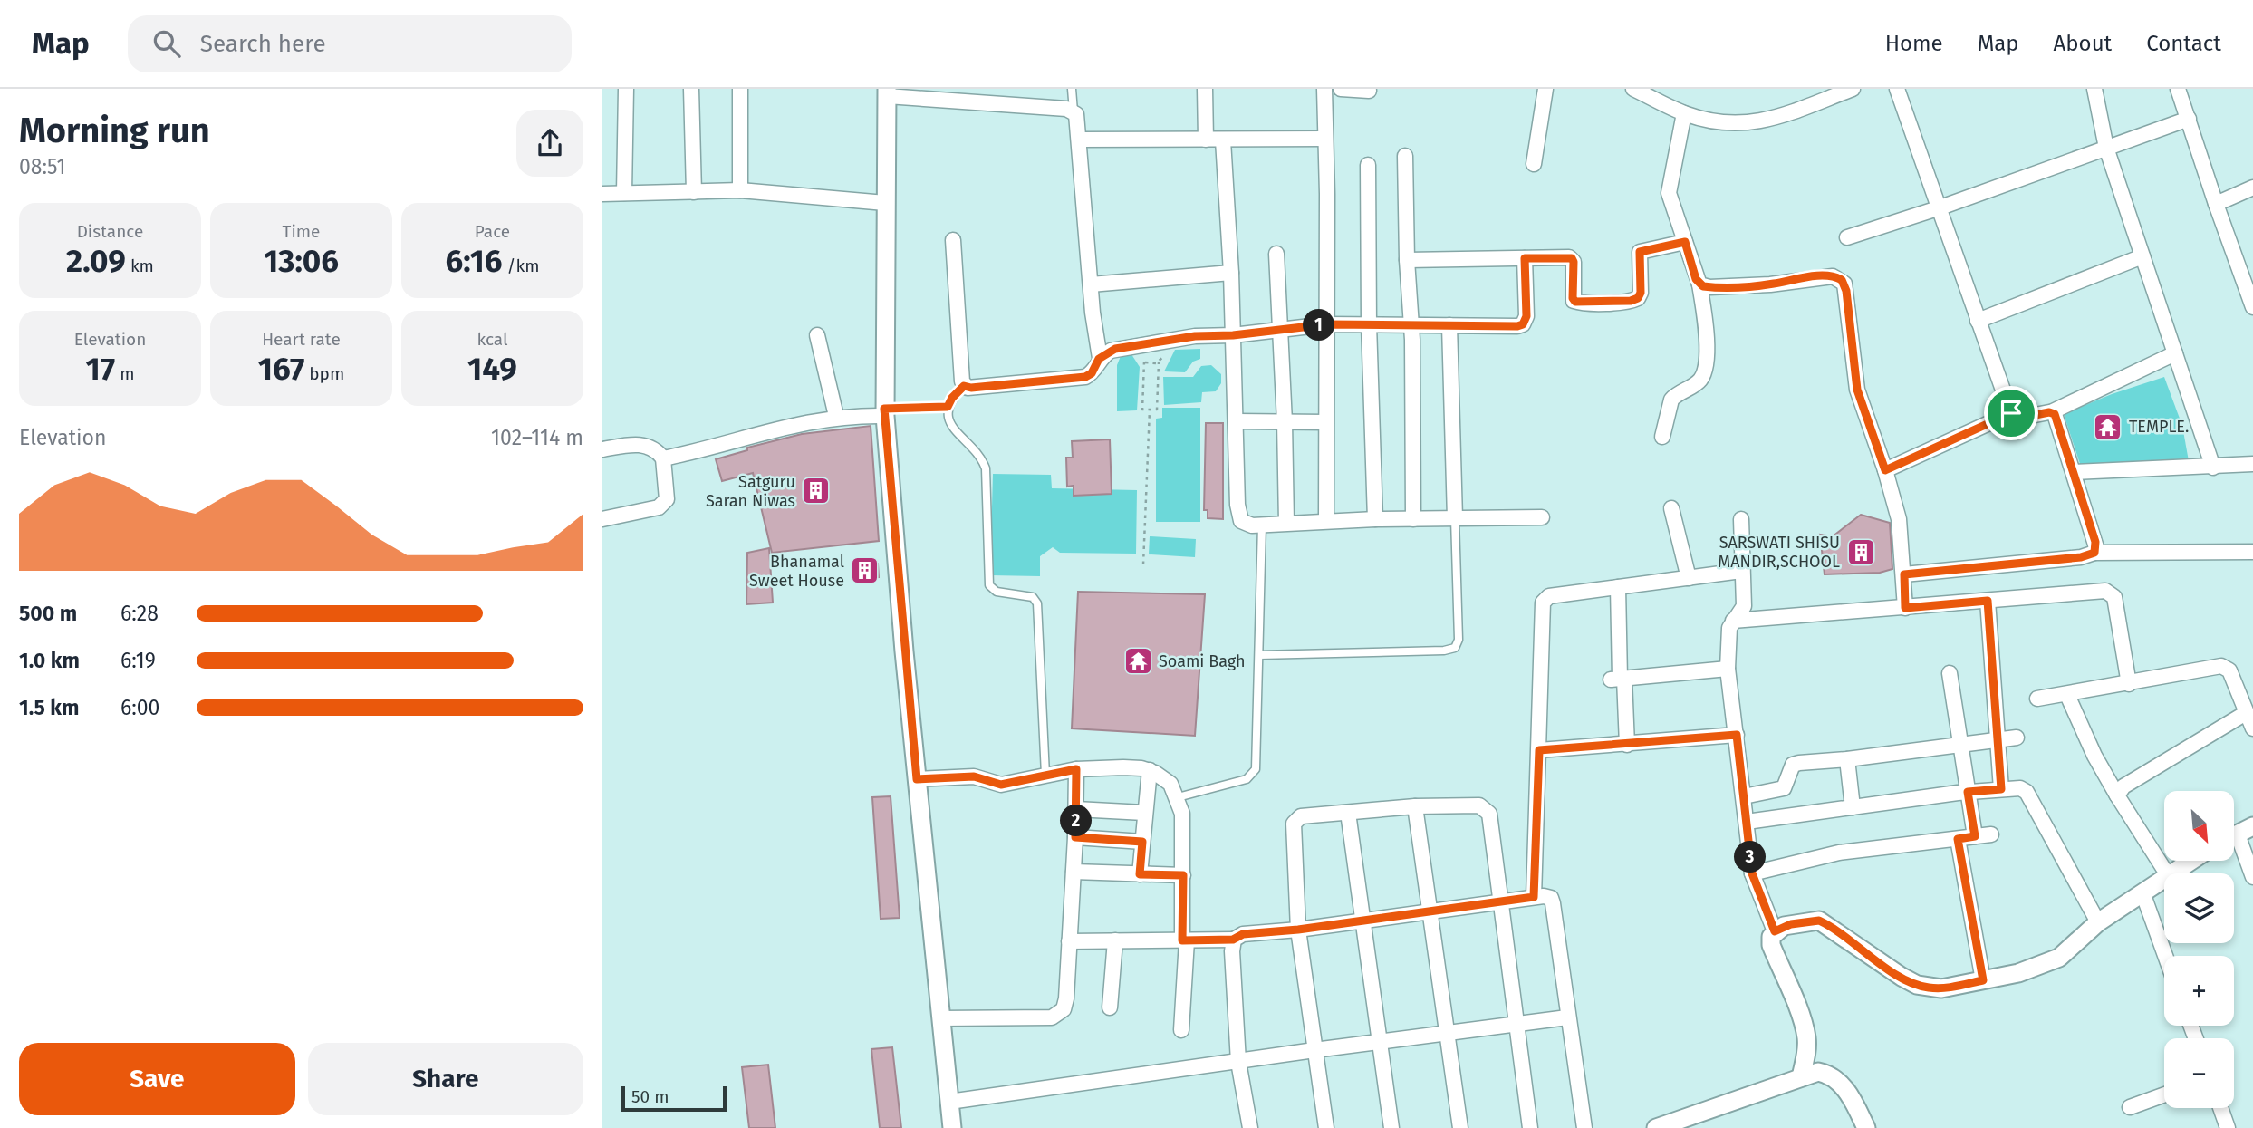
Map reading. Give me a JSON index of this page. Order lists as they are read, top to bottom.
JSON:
{
  "places": {
    "temple": ["TEMPLE.", "Soami Bagh"],
    "building": ["Satguru Saran Niwas", "SARSWATI SHISU MANDIR,SCHOOL", "Bhanamal Sweet House"]
  },
  "scale_bar": "50 m",
  "north": "bottom right",
  "page": {
    "header": "Map",
    "search": "Search here",
    "nav": [
      "Home",
      "Map",
      "About",
      "Contact"
    ],
    "heading": ["Morning run", "08:51"],
    "stats": [
      ["Distance", "2.09 km"],
      ["Time", "13:06"],
      ["Pace", "6:16 /km"],
      ["Elevation", "17 m"],
      ["Heart rate", "167 bpm"],
      ["kcal", "149"]
    ],
    "pins": ["1", "2", "3"],
    "chart": ["Elevation", "102–114 m"],
    "list": [
      {
        "name": "500 m",
        "note": "6:28"
      },
      {
        "name": "1.0 km",
        "note": "6:19"
      },
      {
        "name": "1.5 km",
        "note": "6:00"
      }
    ],
    "map_buttons": ["+", "−"],
    "buttons": ["Save", "Share"],
    "scale": "50 m"
  }
}
